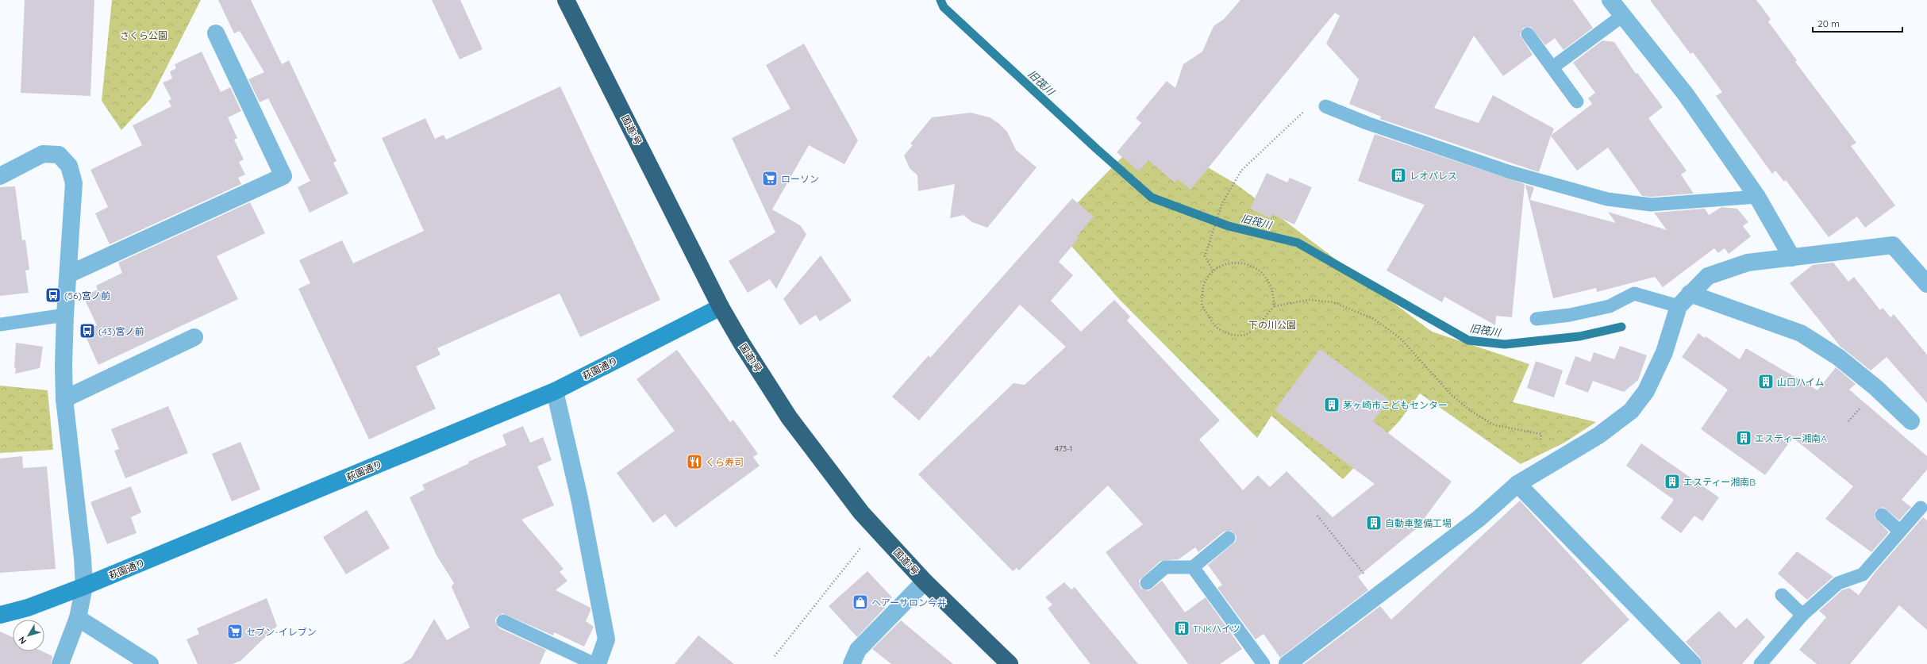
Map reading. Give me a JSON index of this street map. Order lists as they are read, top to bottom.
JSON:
{
  "streets": {
    "highway": ["国道1号"],
    "street": ["萩園通り"]
  },
  "crossings": [
    ["国道1号", "萩園通り"]
  ],
  "water": ["旧筏川"],
  "parks": ["さくら公園", "下の川公園"],
  "places": {
    "building": [
      "レオパレス",
      "山口ハイム",
      "茅ヶ崎市こどもセンター",
      "エスティー湘南A",
      "エスティー湘南B",
      "自動車整備工場",
      "TNKハイツ"
    ],
    "supermarket": ["ローソン", "セブン-イレブン"],
    "bus stop": ["(56)宮ノ前", "(43)宮ノ前"],
    "restaurant": ["くら寿司"],
    "shop": ["ヘアーサロン今井"]
  },
  "house_numbers": ["473-1"],
  "scale_bar": "20 m",
  "north": "bottom left"
}
